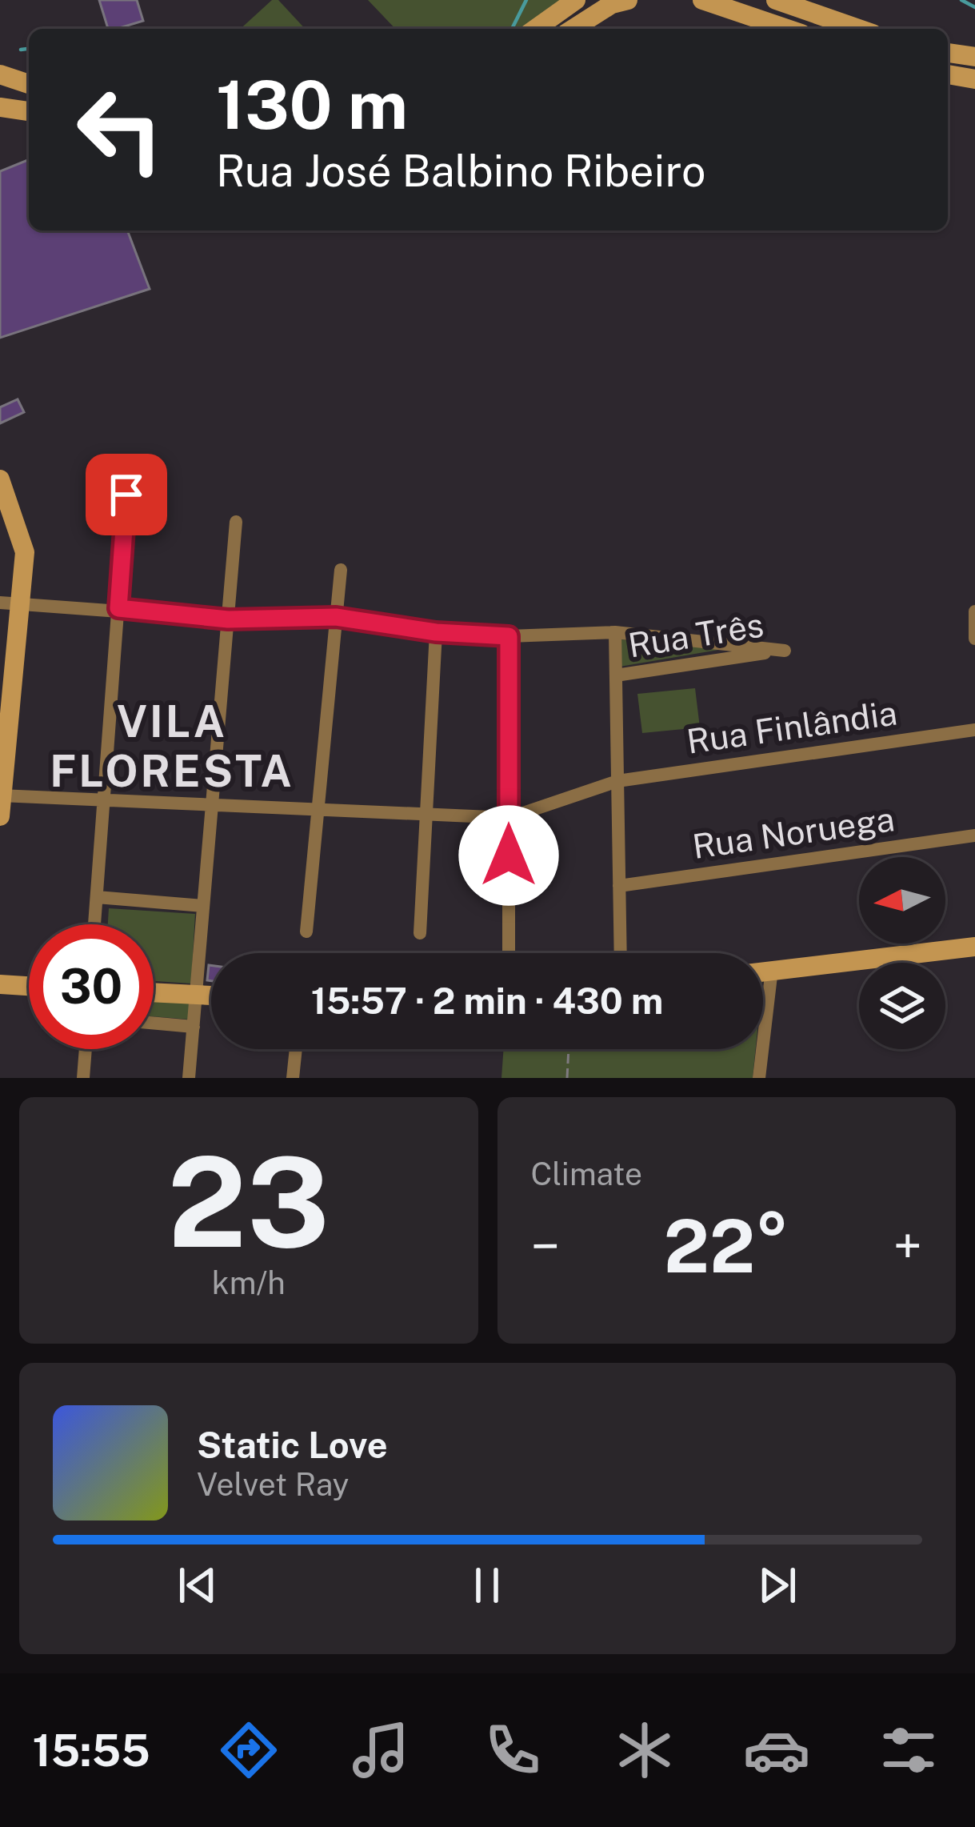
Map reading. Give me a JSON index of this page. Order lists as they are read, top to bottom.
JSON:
{
  "streets": {
    "street": ["Rua Três", "Rua Finlândia", "Rua Noruega"]
  },
  "districts": ["VILA FLORESTA"],
  "north": "left",
  "page": {
    "turn": ["130 m", "Rua José Balbino Ribeiro"],
    "limit": "30",
    "trip": "15:57 · 2 min · 430 m",
    "tile": [
      ["23", "km/h"],
      "Climate"
    ],
    "heat": ["−", "22°", "+"],
    "song": ["Static Love", "Velvet Ray"],
    "tabs": "15:55"
  }
}
